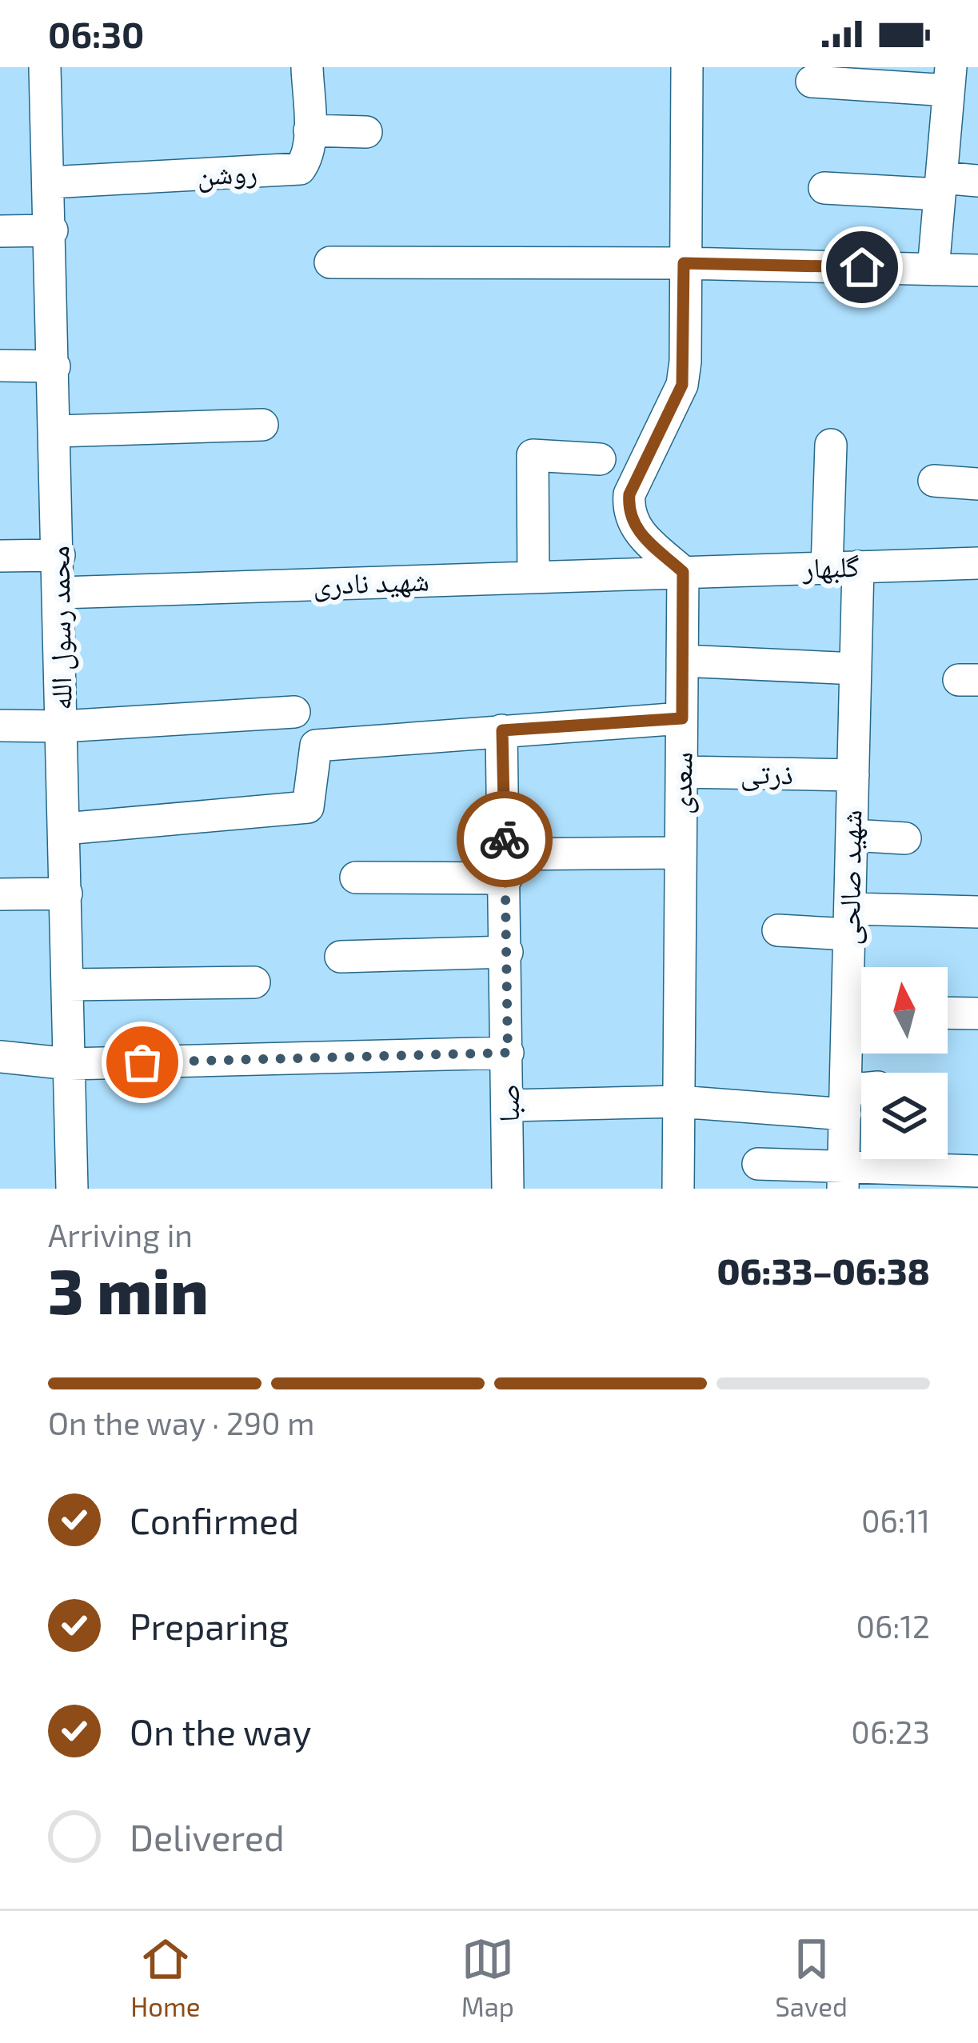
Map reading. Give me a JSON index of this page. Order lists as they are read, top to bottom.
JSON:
{
  "streets": {
    "street": [
      "روشن",
      "گلبهار",
      "شهید نادری",
      "محمد رسول الله",
      "ذرتی",
      "سعدی",
      "شهید صالحی",
      "صبا"
    ]
  },
  "crossings": [
    ["روشن", "محمد رسول الله"],
    ["گلبهار", "شهید نادری"],
    ["گلبهار", "سعدی"],
    ["گلبهار", "شهید صالحی"],
    ["شهید نادری", "محمد رسول الله"],
    ["شهید نادری", "سعدی"],
    ["ذرتی", "سعدی"],
    ["ذرتی", "شهید صالحی"]
  ],
  "north": "top",
  "page": {
    "status": "06:30",
    "heading": ["3 min", "Arriving in", "06:33–06:38"],
    "bar": "On the way · 290 m",
    "list": [
      ["Confirmed", "06:11"],
      ["Preparing", "06:12"],
      ["On the way", "06:23"],
      "Delivered"
    ],
    "tabs": ["Home", "Map", "Saved"]
  }
}
